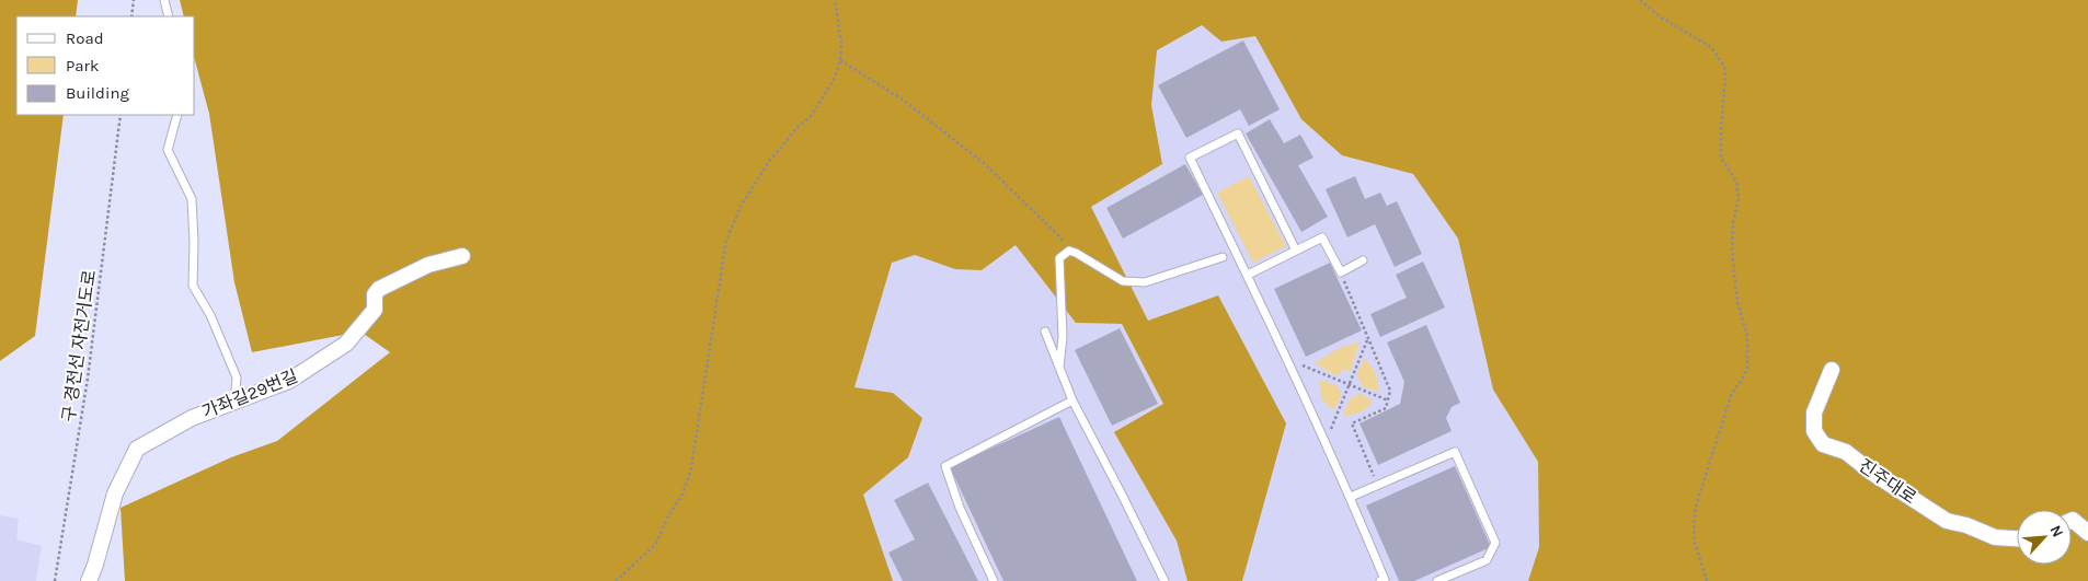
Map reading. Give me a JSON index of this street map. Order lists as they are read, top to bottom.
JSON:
{
  "streets": {
    "street": ["가좌길29번길", "진주대로"],
    "path": ["구 경전선 자전거도로"]
  },
  "legend": ["Road", "Park", "Building"],
  "north": "top right"
}
